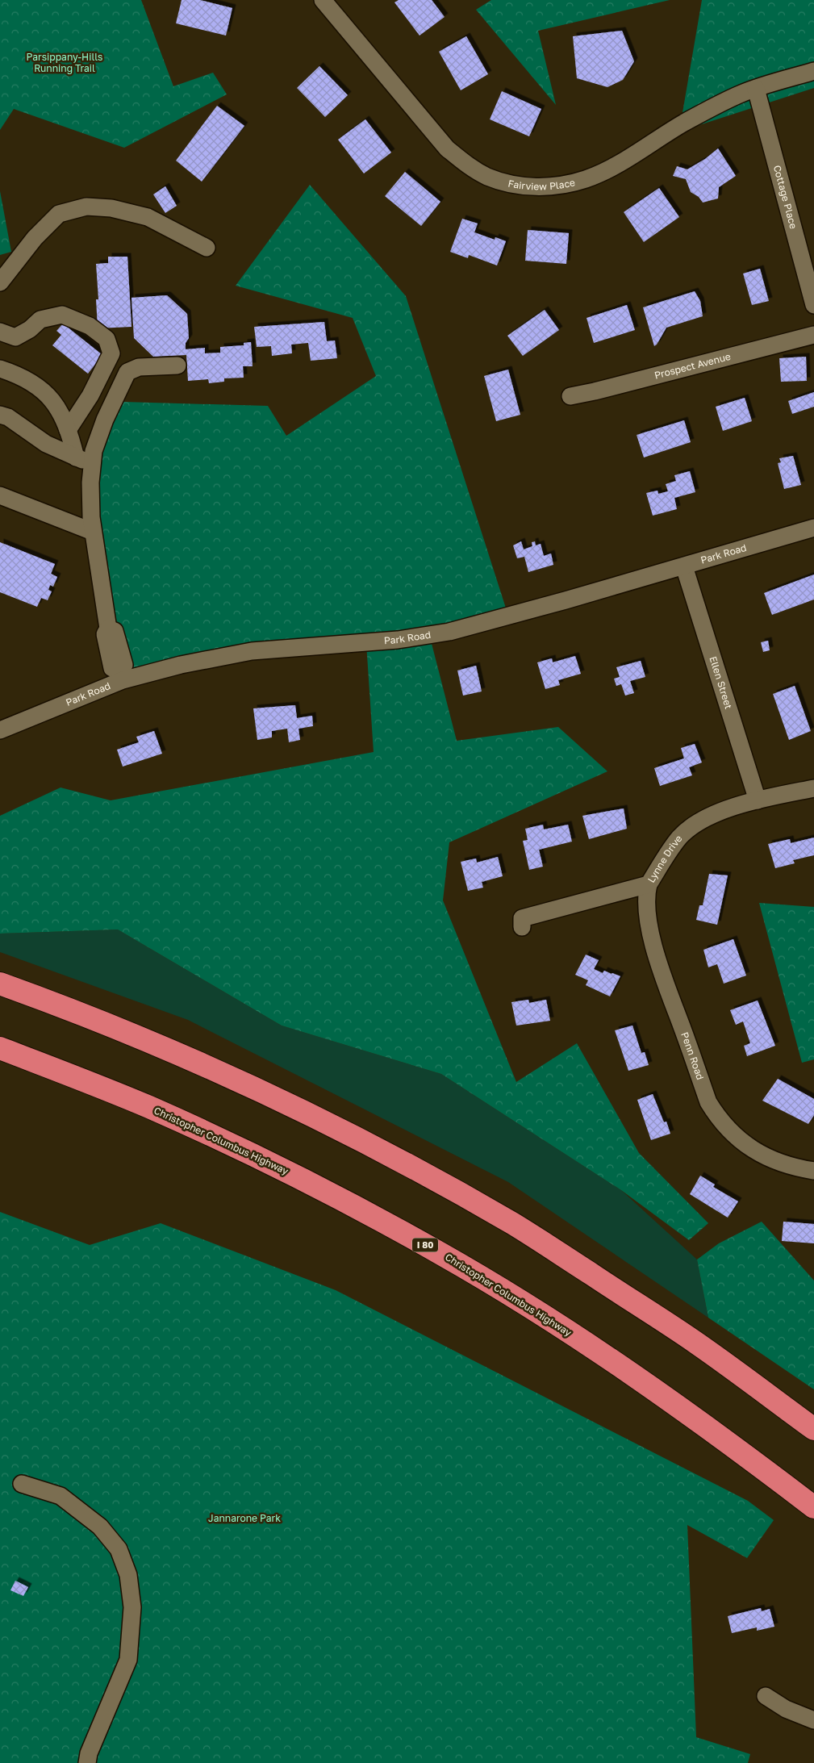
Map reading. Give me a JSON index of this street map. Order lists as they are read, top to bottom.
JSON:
{
  "streets": {
    "highway": ["Christopher Columbus Highway", "I 80"],
    "street": [
      "Fairview Place",
      "Cottage Place",
      "Prospect Avenue",
      "Park Road",
      "Ellen Street",
      "Lynne Drive",
      "Penn Road"
    ]
  },
  "crossings": [
    ["Fairview Place", "Cottage Place"],
    ["Park Road", "Ellen Street"],
    ["Ellen Street", "Lynne Drive"],
    ["Lynne Drive", "Penn Road"]
  ],
  "parks": ["Parsippany-Hills Running Trail", "Jannarone Park"]
}
